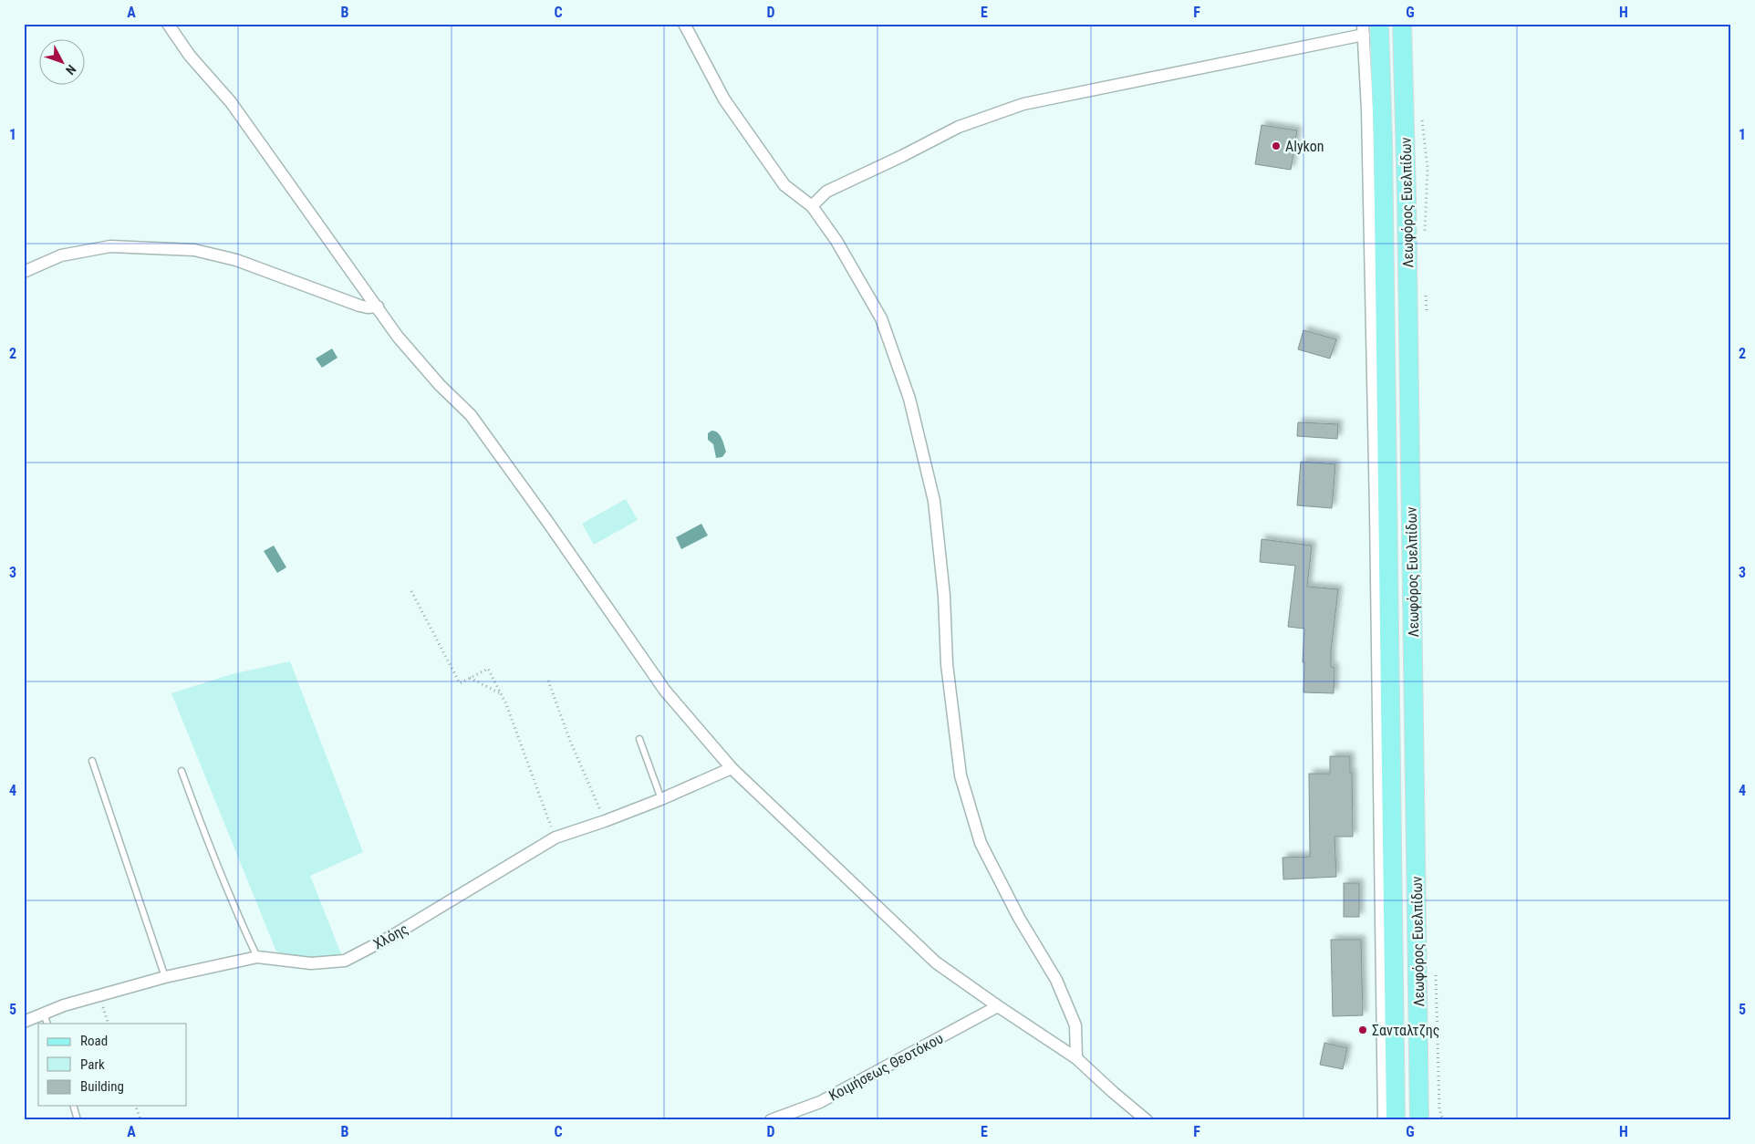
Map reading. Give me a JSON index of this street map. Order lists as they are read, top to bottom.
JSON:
{
  "streets": {
    "main road": ["Λεωφόρος Ευελπίδων"],
    "street": ["Χλόης", "Κοιμήσεως Θεοτόκου"]
  },
  "places": ["Alykon", "Σανταλτζης"],
  "legend": ["Road", "Park", "Building"],
  "north": "bottom right",
  "grid": {
    "columns": [
      "A",
      "B",
      "C",
      "D",
      "E",
      "F",
      "G",
      "H"
    ],
    "rows": [
      "1",
      "2",
      "3",
      "4",
      "5"
    ]
  }
}
